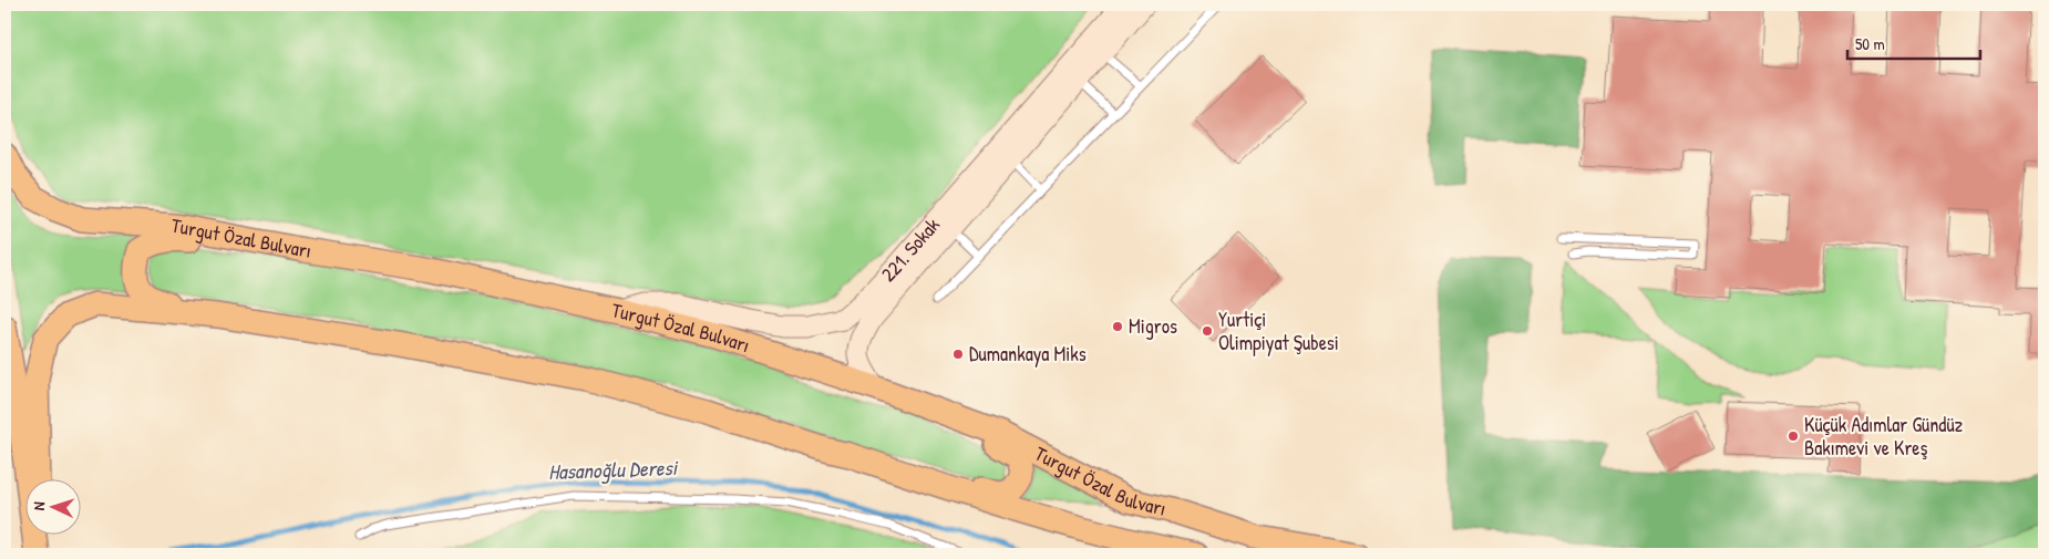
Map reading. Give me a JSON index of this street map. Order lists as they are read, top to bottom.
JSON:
{
  "streets": {
    "main road": ["Turgut Özal Bulvarı"],
    "street": ["221. Sokak"]
  },
  "crossings": [
    ["Turgut Özal Bulvarı", "221. Sokak"]
  ],
  "water": ["Hasanoğlu Deresi"],
  "places": [
    "Migros",
    "Yurtiçi Olimpiyat Şubesi",
    "Dumankaya Miks",
    "Küçük Adımlar Gündüz Bakımevi ve Kreş"
  ],
  "scale_bar": "50 m",
  "north": "left"
}
